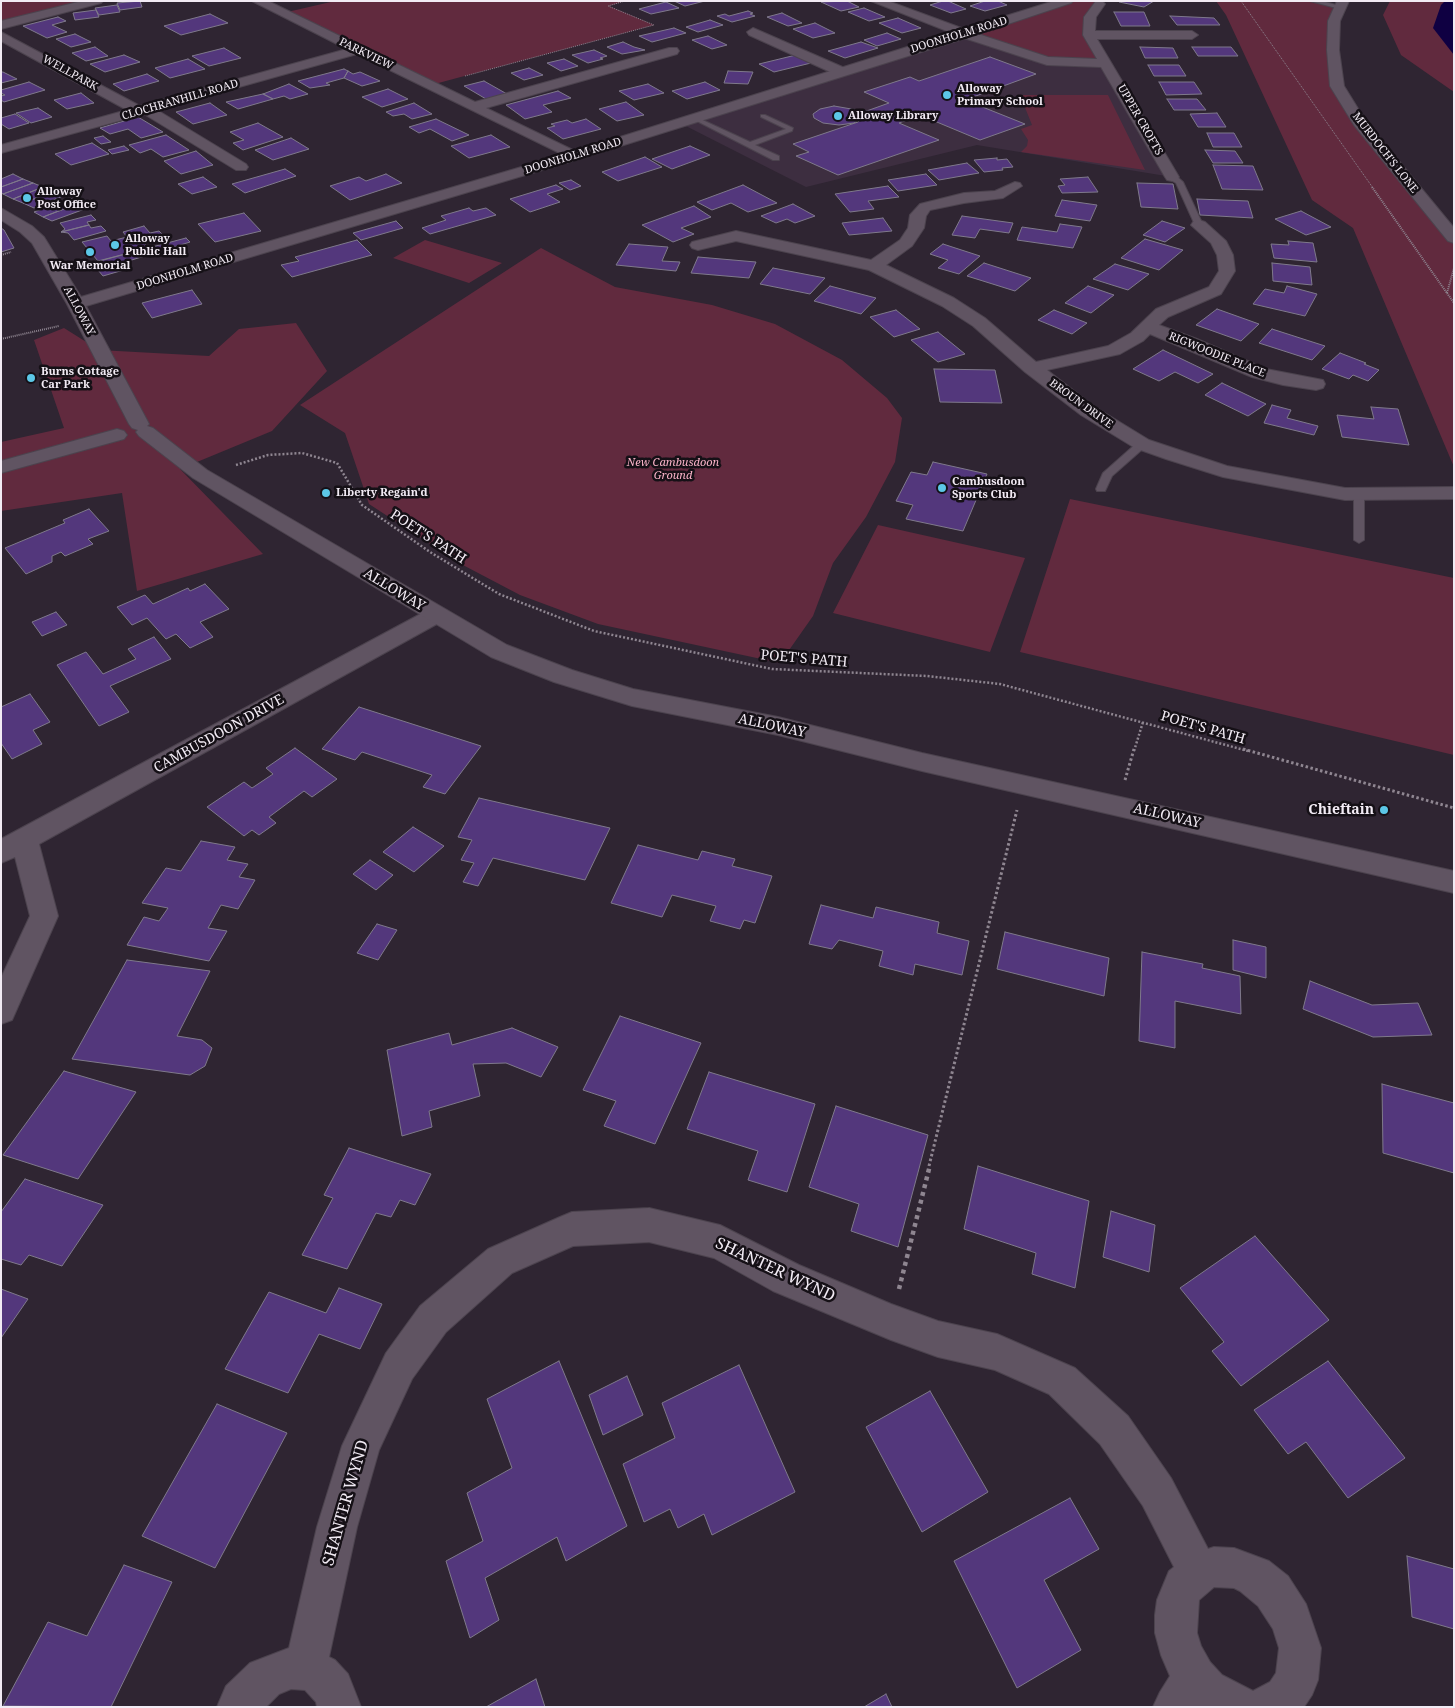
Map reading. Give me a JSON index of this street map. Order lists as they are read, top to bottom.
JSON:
{
  "streets": {
    "street": [
      "DOONHOLM ROAD",
      "PARKVIEW",
      "WELLPARK",
      "CLOCHRANHILL ROAD",
      "UPPER CROFTS",
      "MURDOCH'S LONE",
      "ALLOWAY",
      "RIGWOODIE PLACE",
      "BROUN DRIVE",
      "CAMBUSDOON DRIVE",
      "SHANTER WYND"
    ],
    "path": ["POET'S PATH"]
  },
  "crossings": [
    ["DOONHOLM ROAD", "PARKVIEW"],
    ["DOONHOLM ROAD", "ALLOWAY"],
    ["PARKVIEW", "CLOCHRANHILL ROAD"],
    ["WELLPARK", "CLOCHRANHILL ROAD"],
    ["ALLOWAY", "POET'S PATH"],
    ["ALLOWAY", "CAMBUSDOON DRIVE"],
    ["RIGWOODIE PLACE", "BROUN DRIVE"]
  ],
  "parks": ["New Cambusdoon Ground"],
  "places": [
    "Alloway Primary School",
    "Alloway Library",
    "Alloway Post Office",
    "Alloway Public Hall",
    "War Memorial",
    "Burns Cottage Car Park",
    "Cambusdoon Sports Club",
    "Liberty Regain'd",
    "Chieftain"
  ]
}
